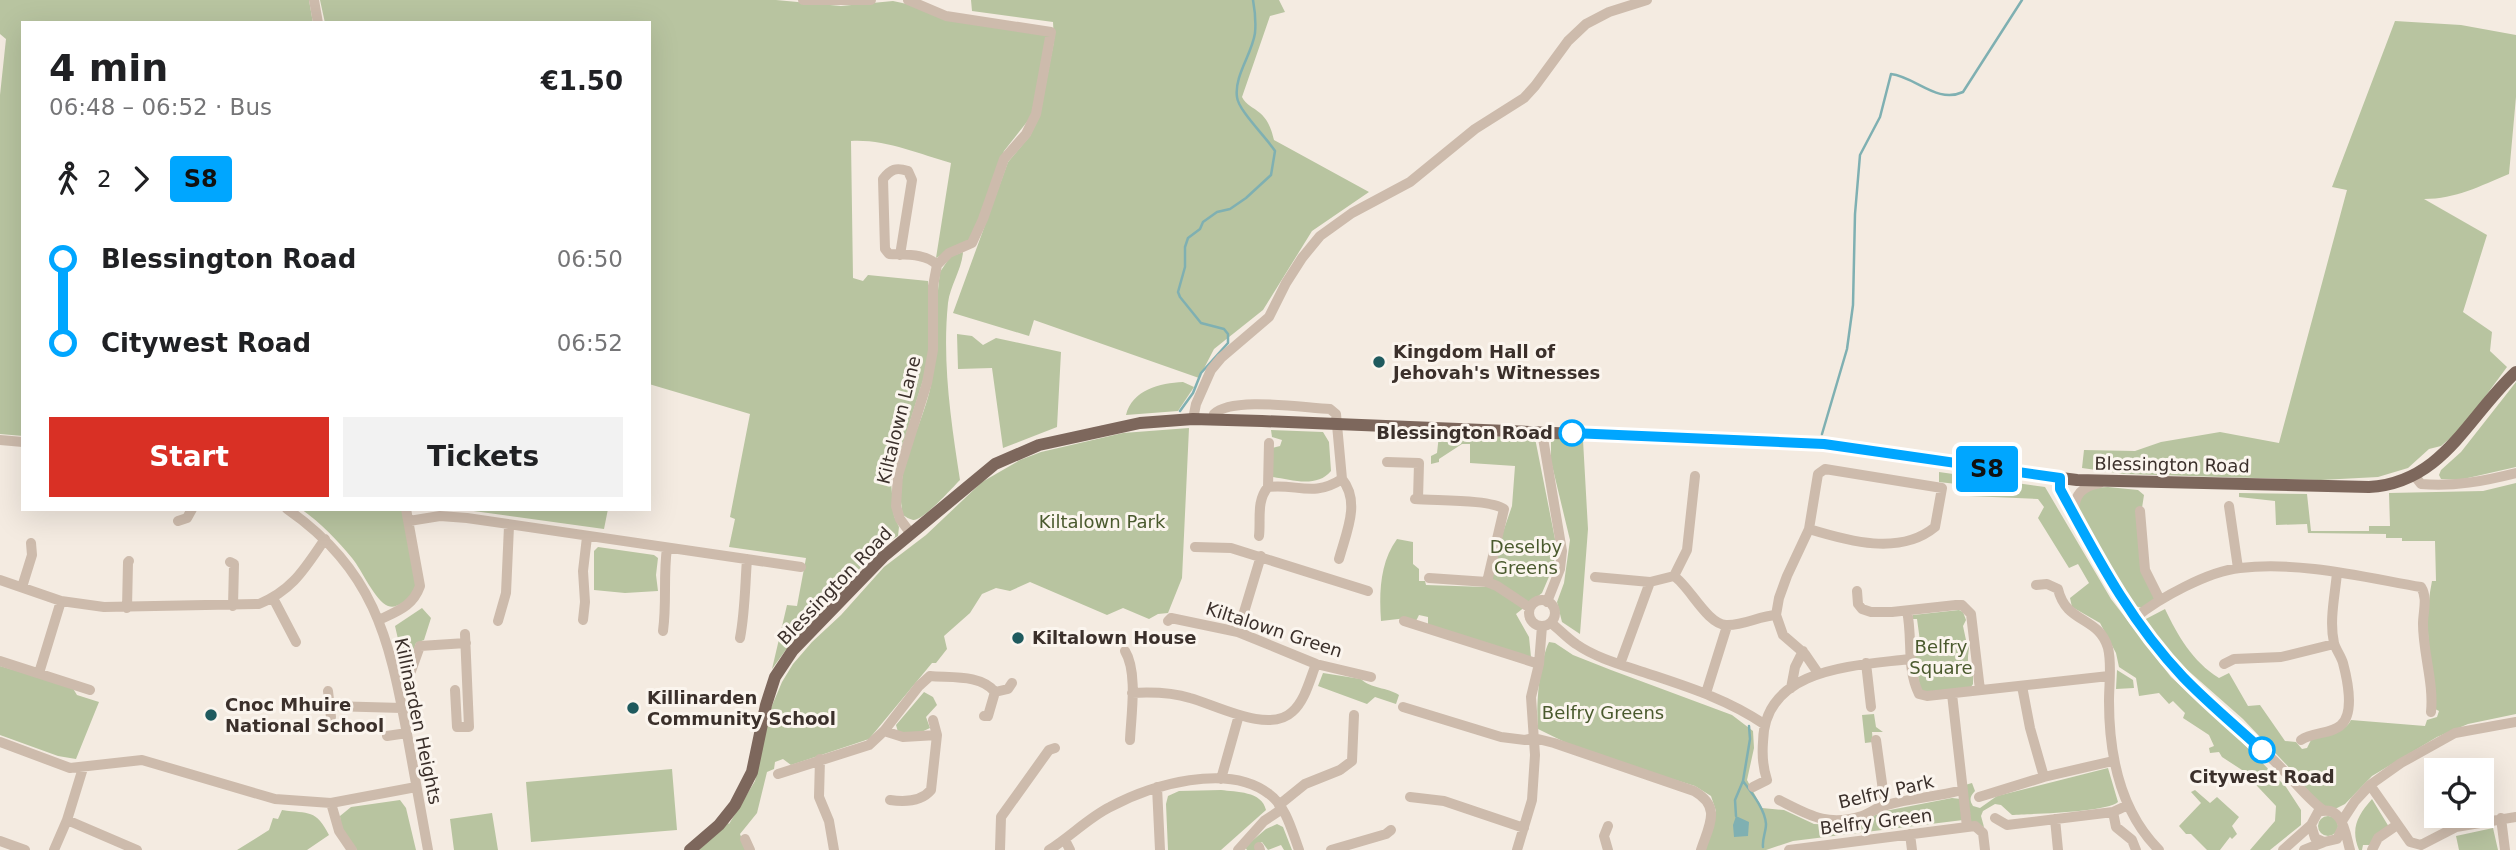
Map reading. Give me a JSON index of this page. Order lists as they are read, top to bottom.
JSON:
{
  "streets": {
    "main road": ["Blessington Road"],
    "street": [
      "Kiltalown Lane",
      "Kiltalown Green",
      "Killinarden Heights",
      "Belfry Park",
      "Belfry Green"
    ]
  },
  "crossings": [
    ["Kiltalown Lane", "Blessington Road"]
  ],
  "parks": [
    "Kiltalown Park",
    "Deselby Greens",
    "Belfry Square",
    "Belfry Greens"
  ],
  "places": [
    "Kingdom Hall of Jehovah's Witnesses",
    "Blessington Road",
    "Kiltalown House",
    "Killinarden Community School",
    "Cnoc Mhuire National School",
    "Citywest Road"
  ],
  "lines": ["bus line S8"],
  "page": {
    "on_map": "S8",
    "heading": ["4 min", "06:48 – 06:52 · Bus", "€1.50"],
    "legs": ["2", "S8"],
    "list": [
      {
        "name": "Blessington Road",
        "value": "06:50"
      },
      {
        "name": "Citywest Road",
        "value": "06:52"
      }
    ],
    "buttons": ["Start", "Tickets"]
  }
}
